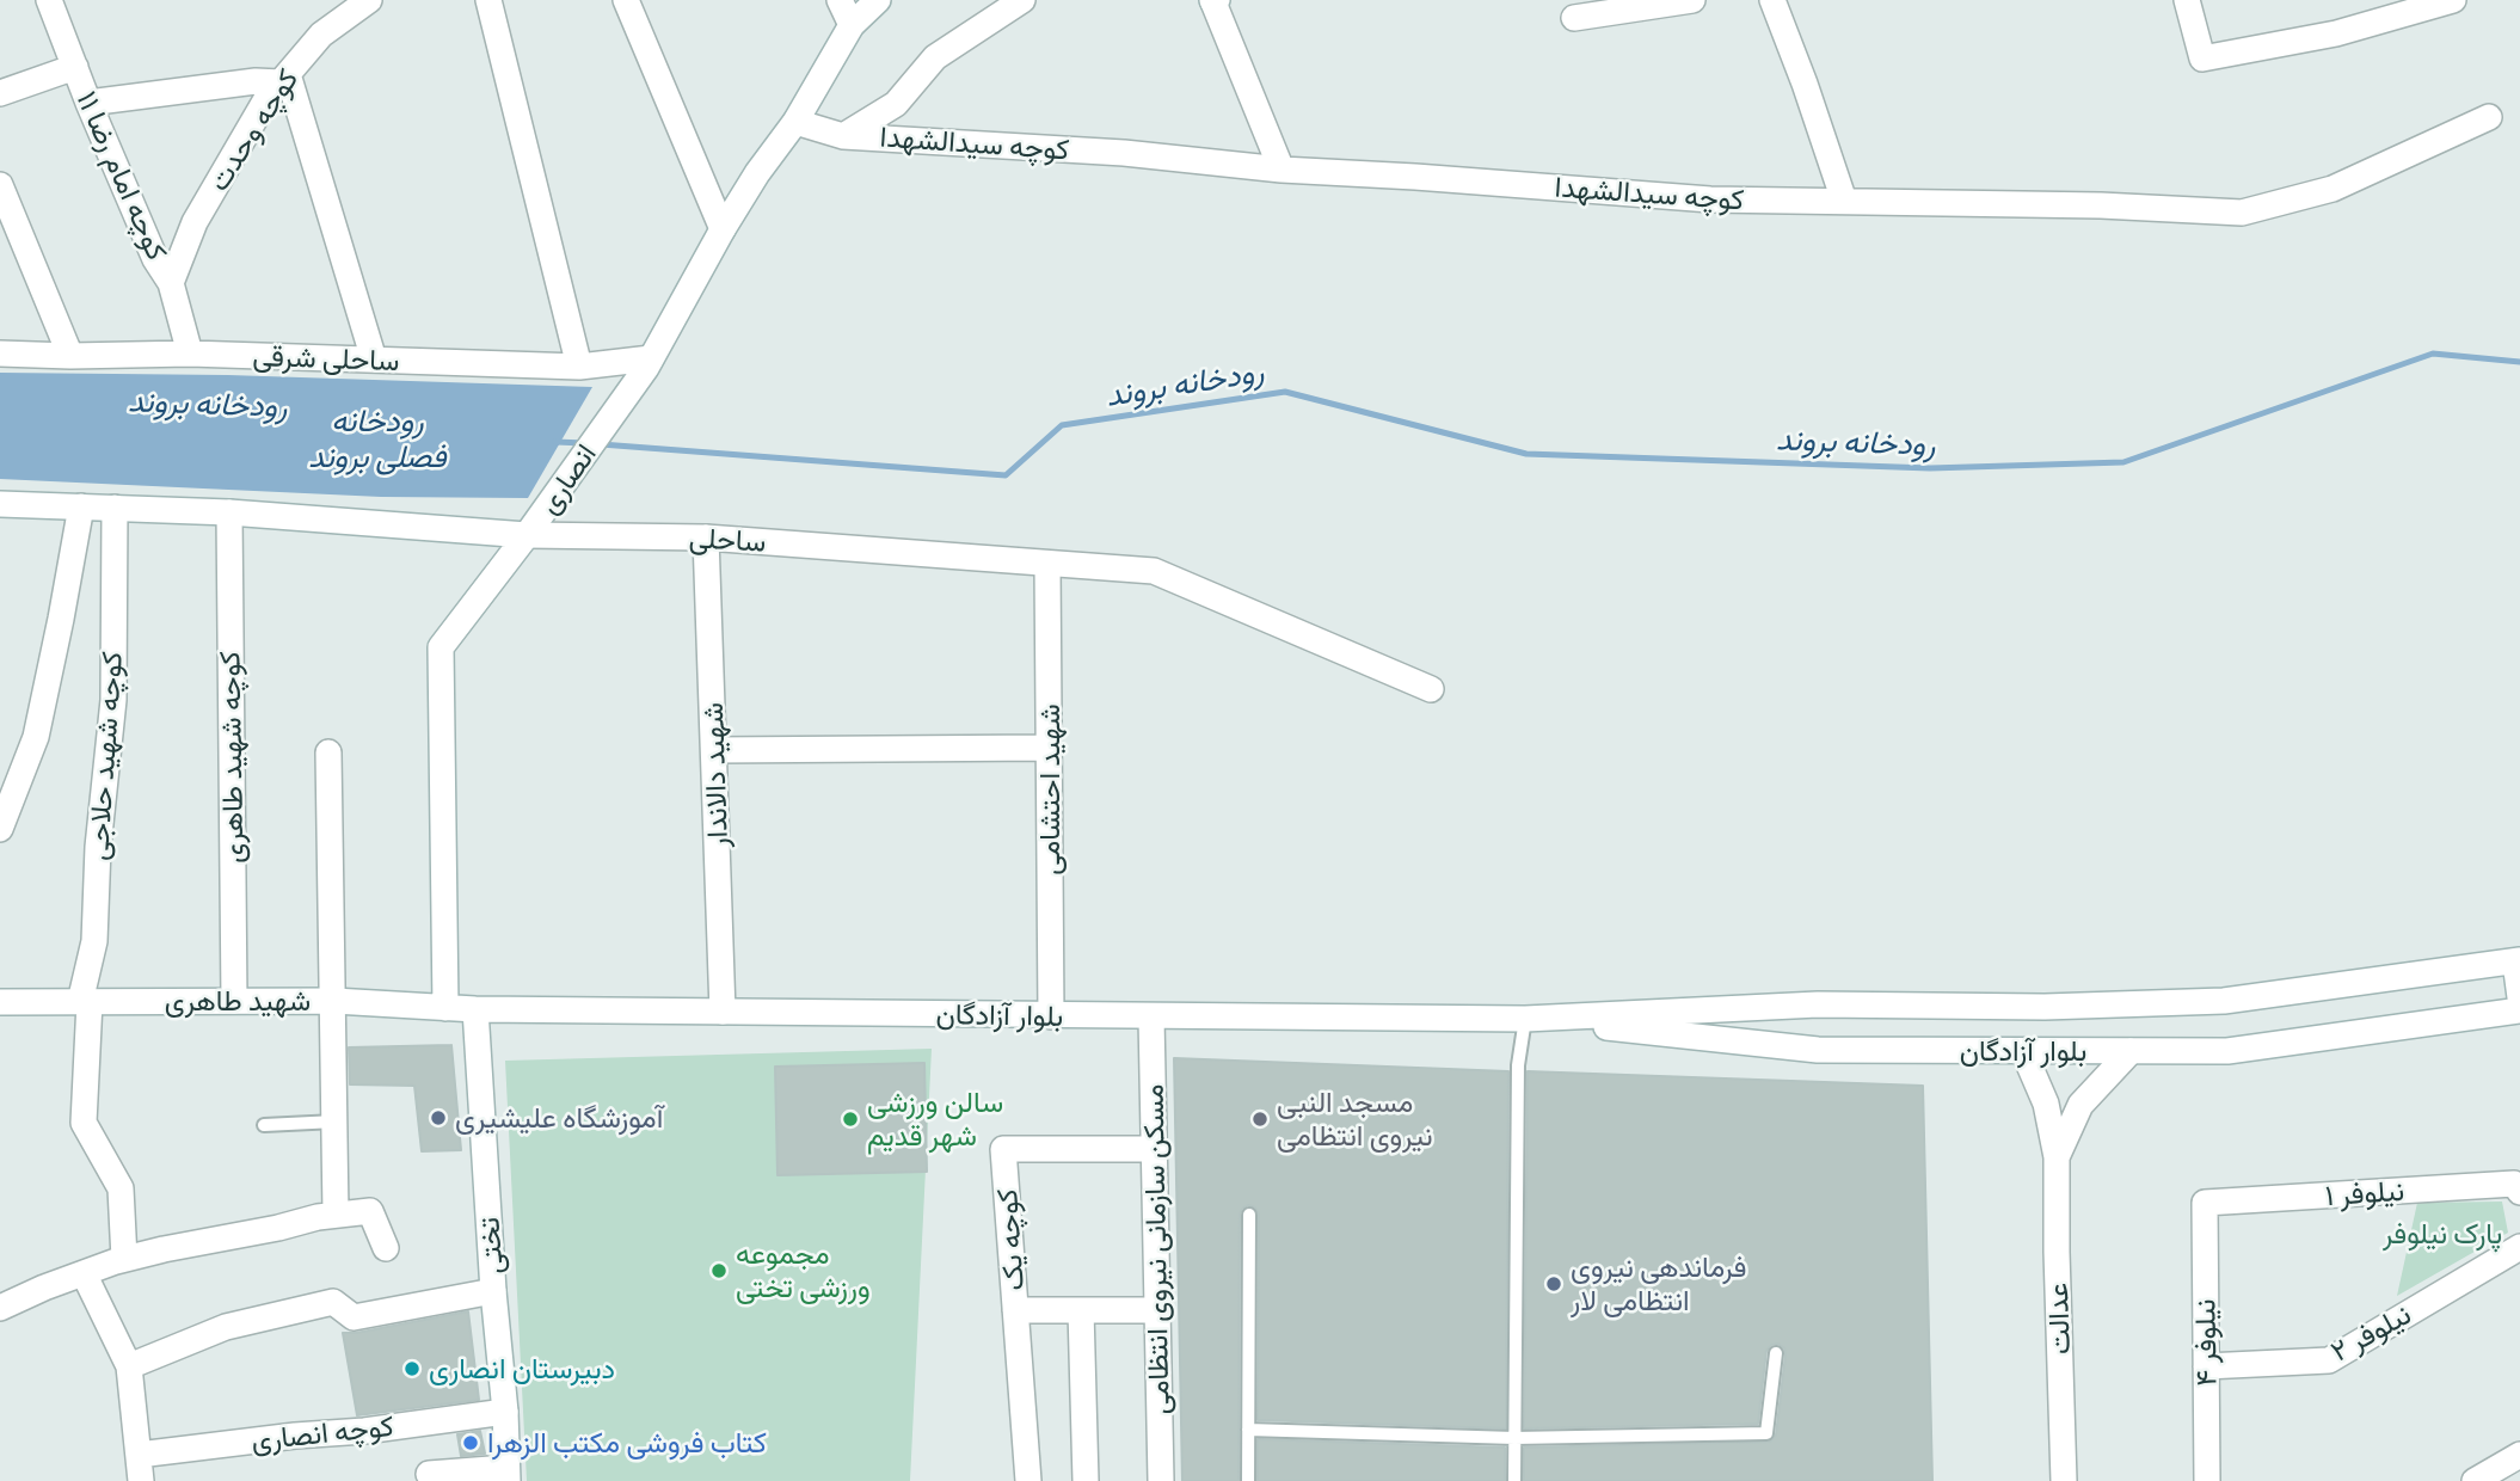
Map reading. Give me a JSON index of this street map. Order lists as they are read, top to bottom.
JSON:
{
  "streets": {
    "street": [
      "کوچه وحدت",
      "کوچه سیدالشهدا",
      "کوچه امام رضا ۱۱",
      "ساحلی شرقی",
      "انصاری",
      "ساحلی",
      "کوچه شهید حلاجی",
      "کوچه شهید طاهری",
      "شهید دالاندار",
      "شهید احتشامی",
      "شهید طاهری",
      "بلوار آزادگان",
      "نیلوفر ۱",
      "کوچه یک",
      "تختی",
      "مسکن سازمانی نیروی انتظامی",
      "عدالت",
      "نیلوفر ۲",
      "نیلوفر ۴",
      "کوچه انصاری"
    ]
  },
  "crossings": [
    ["کوچه وحدت", "کوچه امام رضا ۱۱"],
    ["کوچه سیدالشهدا", "انصاری"],
    ["کوچه امام رضا ۱۱", "ساحلی شرقی"],
    ["ساحلی شرقی", "انصاری"],
    ["انصاری", "ساحلی"],
    ["انصاری", "شهید طاهری"],
    ["ساحلی", "کوچه شهید حلاجی"],
    ["ساحلی", "کوچه شهید طاهری"],
    ["ساحلی", "شهید دالاندار"],
    ["ساحلی", "شهید احتشامی"],
    ["کوچه شهید حلاجی", "شهید طاهری"],
    ["کوچه شهید طاهری", "شهید طاهری"],
    ["شهید دالاندار", "بلوار آزادگان"],
    ["شهید احتشامی", "بلوار آزادگان"],
    ["شهید طاهری", "بلوار آزادگان"],
    ["شهید طاهری", "تختی"],
    ["بلوار آزادگان", "تختی"],
    ["بلوار آزادگان", "مسکن سازمانی نیروی انتظامی"],
    ["نیلوفر ۱", "نیلوفر ۴"],
    ["کوچه یک", "مسکن سازمانی نیروی انتظامی"],
    ["تختی", "کوچه انصاری"],
    ["نیلوفر ۲", "نیلوفر ۴"]
  ],
  "water": ["رودخانه بروند", "رودخانه فصلی بروند"],
  "parks": ["پارک نیلوفر"],
  "places": [
    "آموزشگاه علیشیری",
    "سالن ورزشی شهر قدیم",
    "مسجد النبی نیروی انتظامی",
    "مجموعه ورزشی تختی",
    "فرماندهی نیروی انتظامی لار",
    "دبیرستان انصاری",
    "کتاب فروشی مکتب الزهرا"
  ]
}
